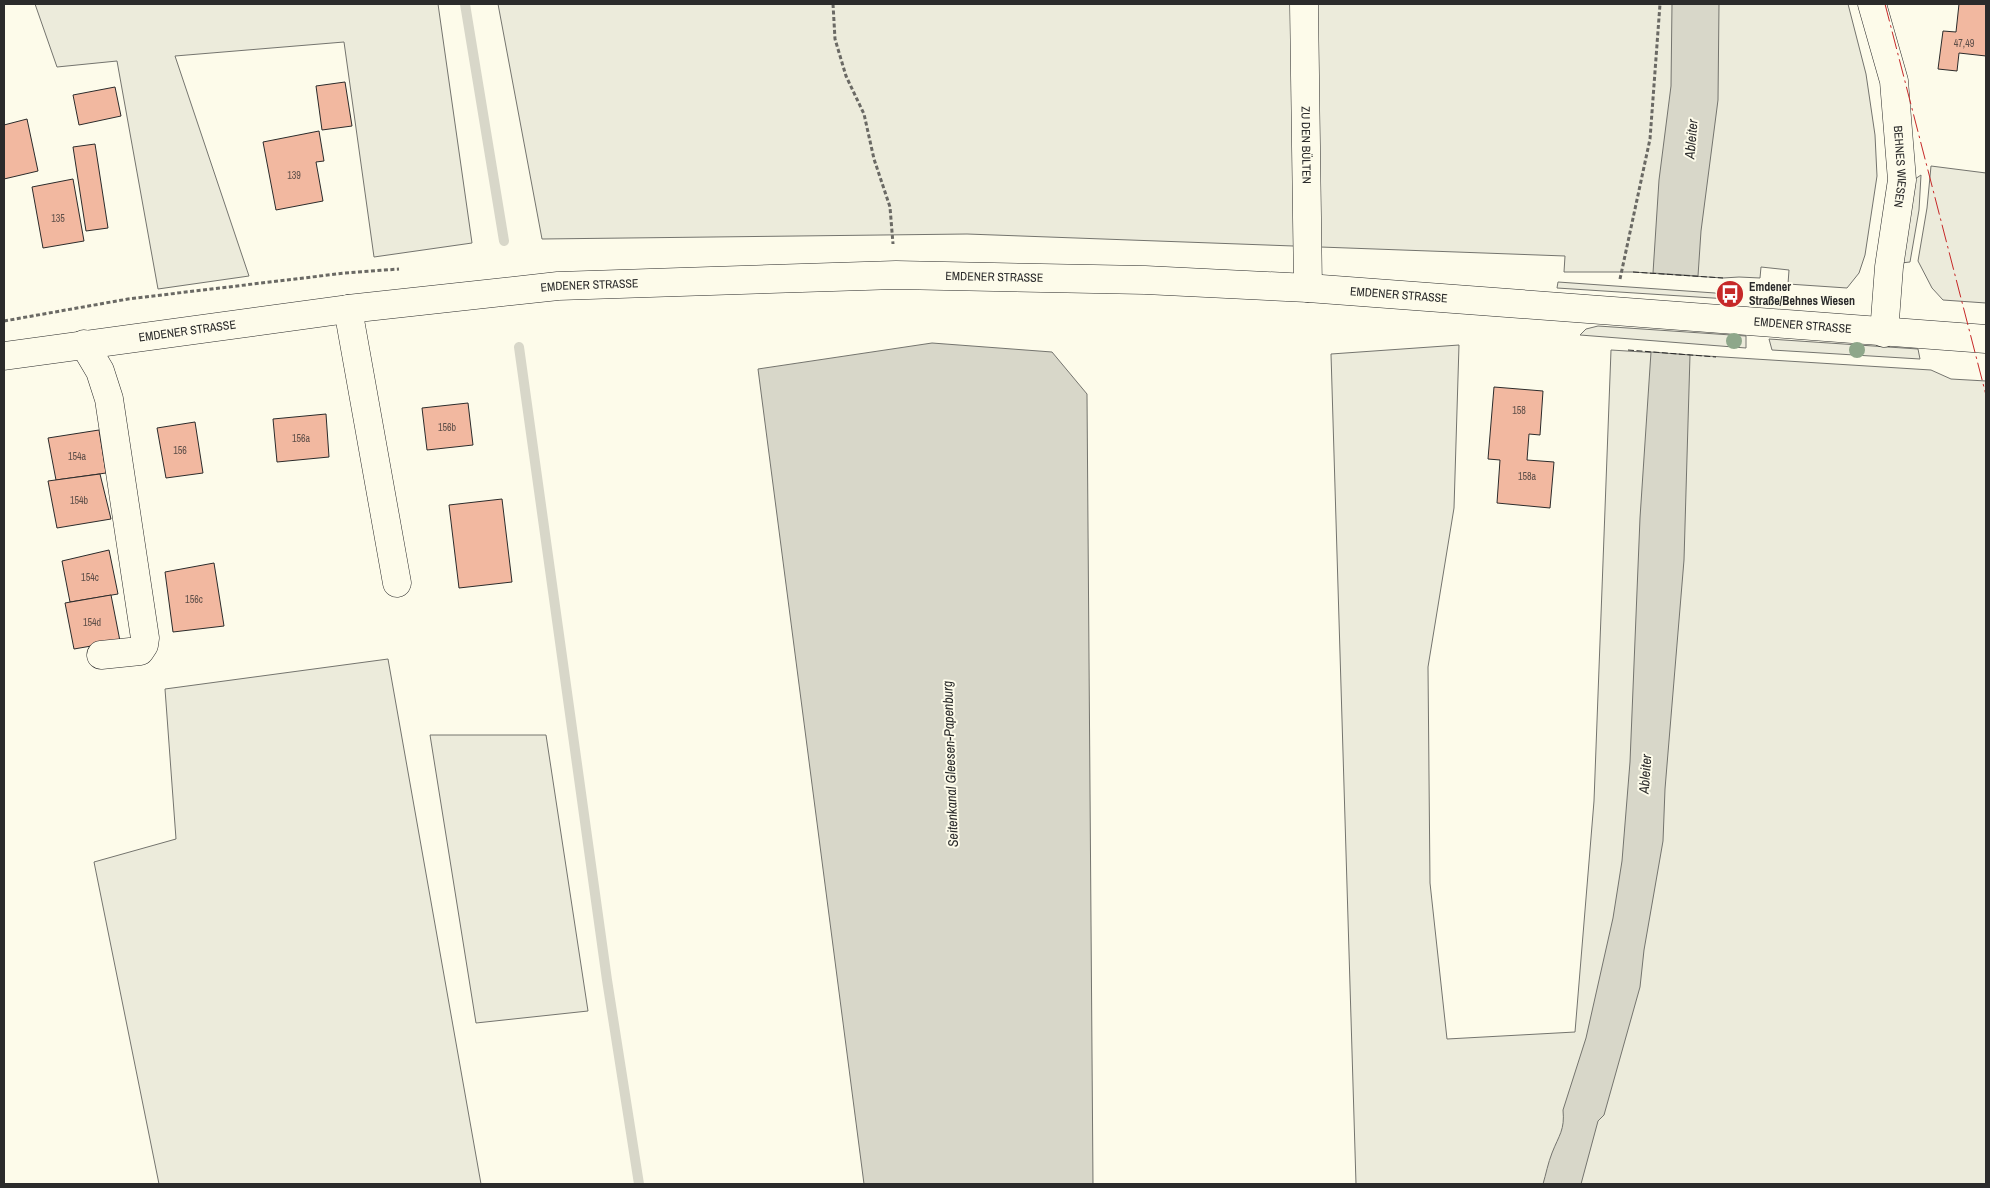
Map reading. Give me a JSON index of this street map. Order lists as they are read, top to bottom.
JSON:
{
  "streets": {
    "street": ["ZU DEN BÜLTEN", "BEHNES WIESEN", "EMDENER STRASSE"]
  },
  "crossings": [
    ["ZU DEN BÜLTEN", "EMDENER STRASSE"],
    ["BEHNES WIESEN", "EMDENER STRASSE"]
  ],
  "water": ["Ableiter", "Seitenkanal Gleesen-Papenburg"],
  "places": {
    "bus stop": ["Emdener Straße/Behnes Wiesen"]
  },
  "house_numbers": [
    "47,49",
    "139",
    "135",
    "158",
    "156b",
    "156a",
    "156",
    "154a",
    "158a",
    "154b",
    "154c",
    "156c",
    "154d"
  ]
}
